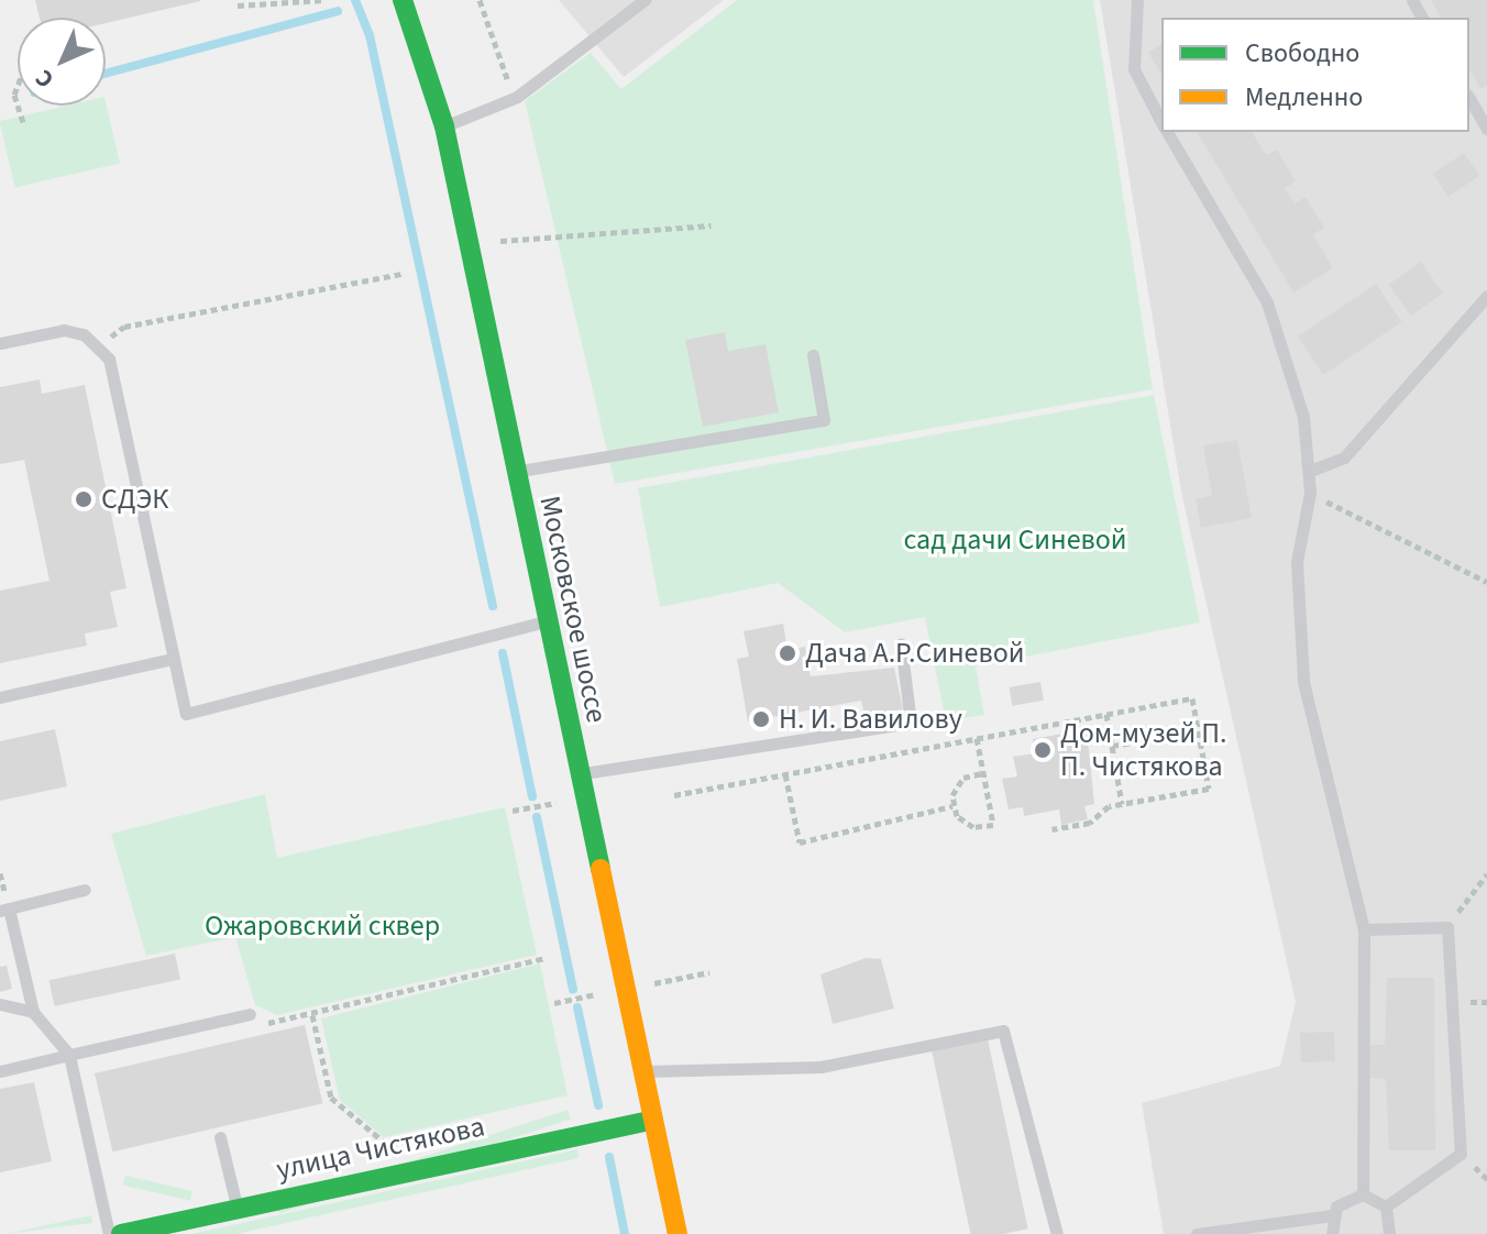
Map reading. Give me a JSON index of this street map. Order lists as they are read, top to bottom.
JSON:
{
  "streets": {
    "main road": ["Московское шоссе", "улица Чистякова"]
  },
  "crossings": [
    ["Московское шоссе", "улица Чистякова"]
  ],
  "parks": ["сад дачи Синевой", "Ожаровский сквер"],
  "places": [
    "СДЭК",
    "Дача А.Р.Синевой",
    "Н. И. Вавилову",
    "Дом-музей П. П. Чистякова"
  ],
  "legend": ["Свободно", "Медленно"],
  "north": "bottom left"
}
